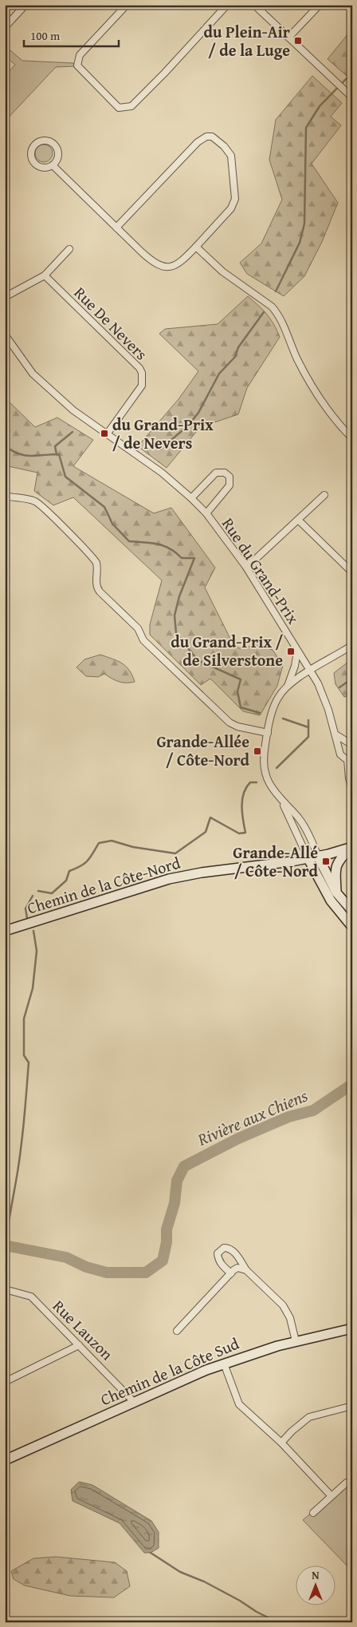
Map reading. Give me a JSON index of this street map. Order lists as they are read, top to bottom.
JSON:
{
  "streets": {
    "street": [
      "Rue De Nevers",
      "Rue du Grand-Prix",
      "Chemin de la Côte-Nord",
      "Rue Lauzon",
      "Chemin de la Côte Sud"
    ]
  },
  "crossings": [
    ["Rue De Nevers", "Rue du Grand-Prix"],
    ["Rue Lauzon", "Chemin de la Côte Sud"]
  ],
  "water": ["Rivière aux Chiens"],
  "places": {
    "transit": [
      "du Plein-Air / de la Luge",
      "du Grand-Prix / de Nevers",
      "du Grand-Prix / de Silverstone",
      "Grande-Allée / Côte-Nord",
      "Grande-Allé / Côte-Nord"
    ]
  },
  "scale_bar": "100 m",
  "north": "top"
}
